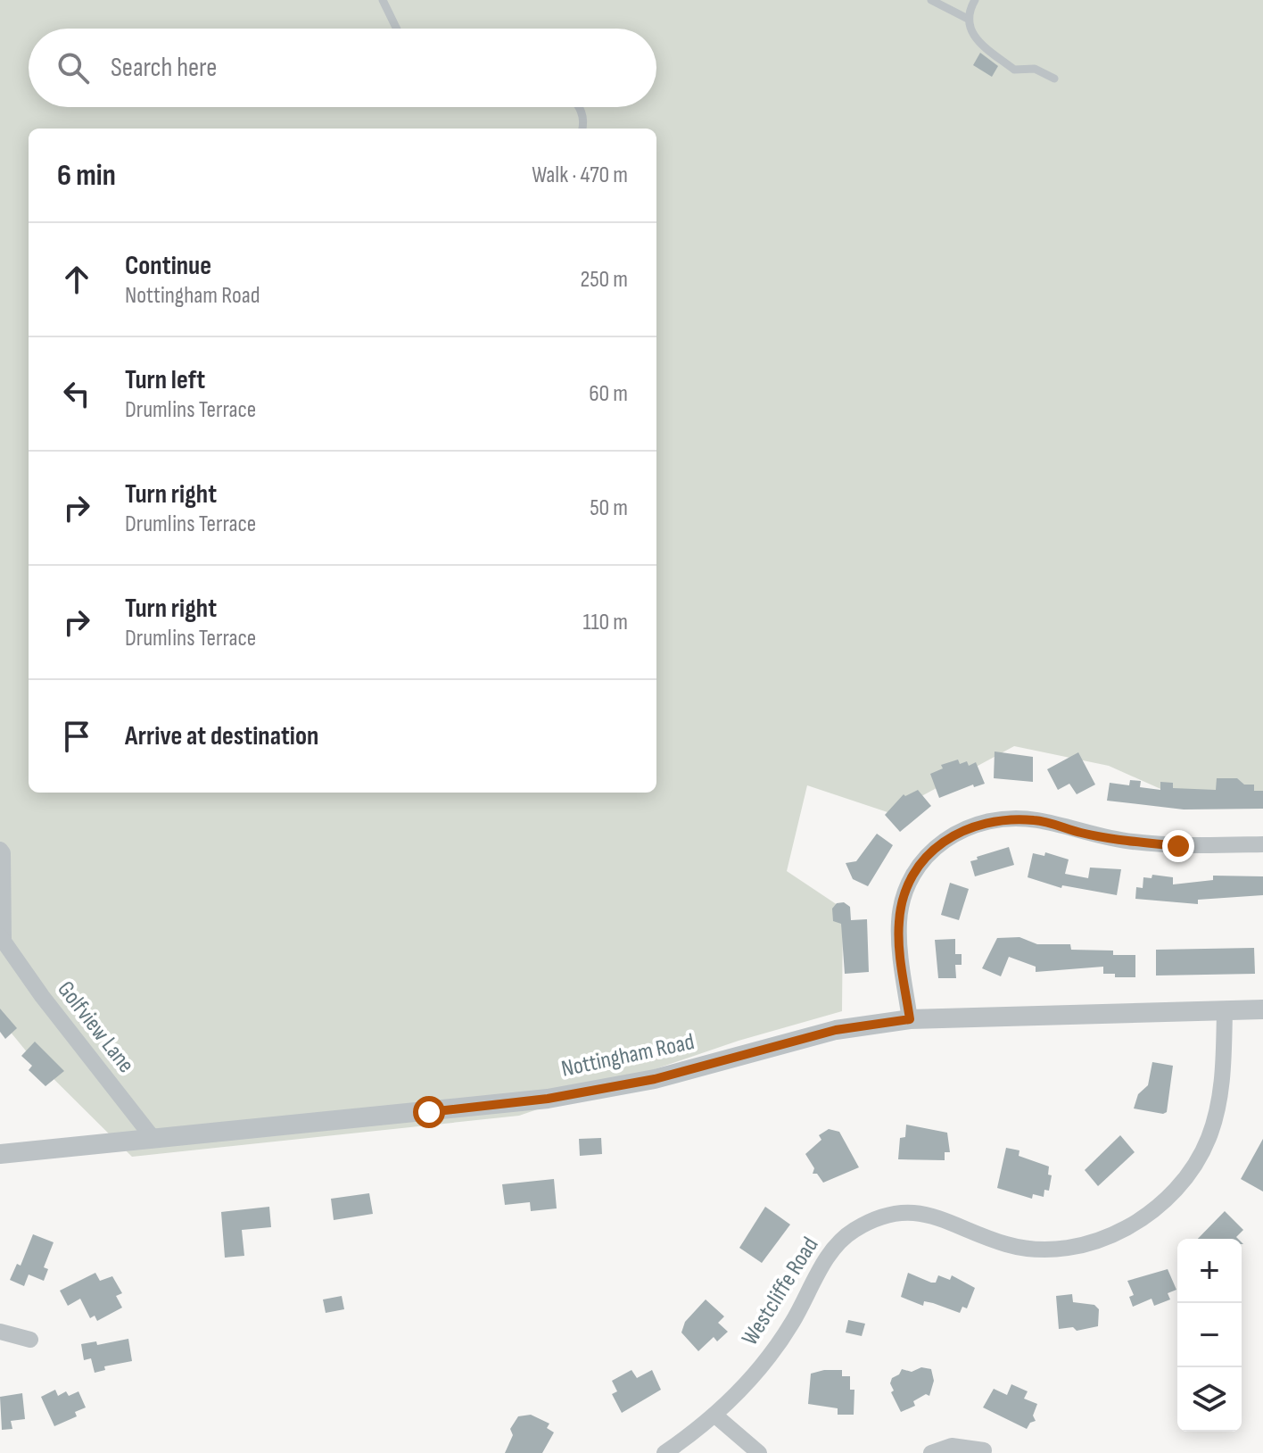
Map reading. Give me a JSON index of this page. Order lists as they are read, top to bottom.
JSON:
{
  "streets": {
    "street": ["Golfview Lane", "Nottingham Road", "Westcliffe Road"]
  },
  "crossings": [
    ["Golfview Lane", "Nottingham Road"],
    ["Nottingham Road", "Westcliffe Road"]
  ],
  "page": {
    "search": "Search here",
    "heading": ["6 min", "Walk · 470 m"],
    "list": [
      ["Continue", "Nottingham Road", "250 m"],
      ["Turn left", "Drumlins Terrace", "60 m"],
      ["Turn right", "Drumlins Terrace", "50 m"],
      ["Turn right", "Drumlins Terrace", "110 m"],
      "Arrive at destination"
    ],
    "map_buttons": ["+", "−"]
  }
}
